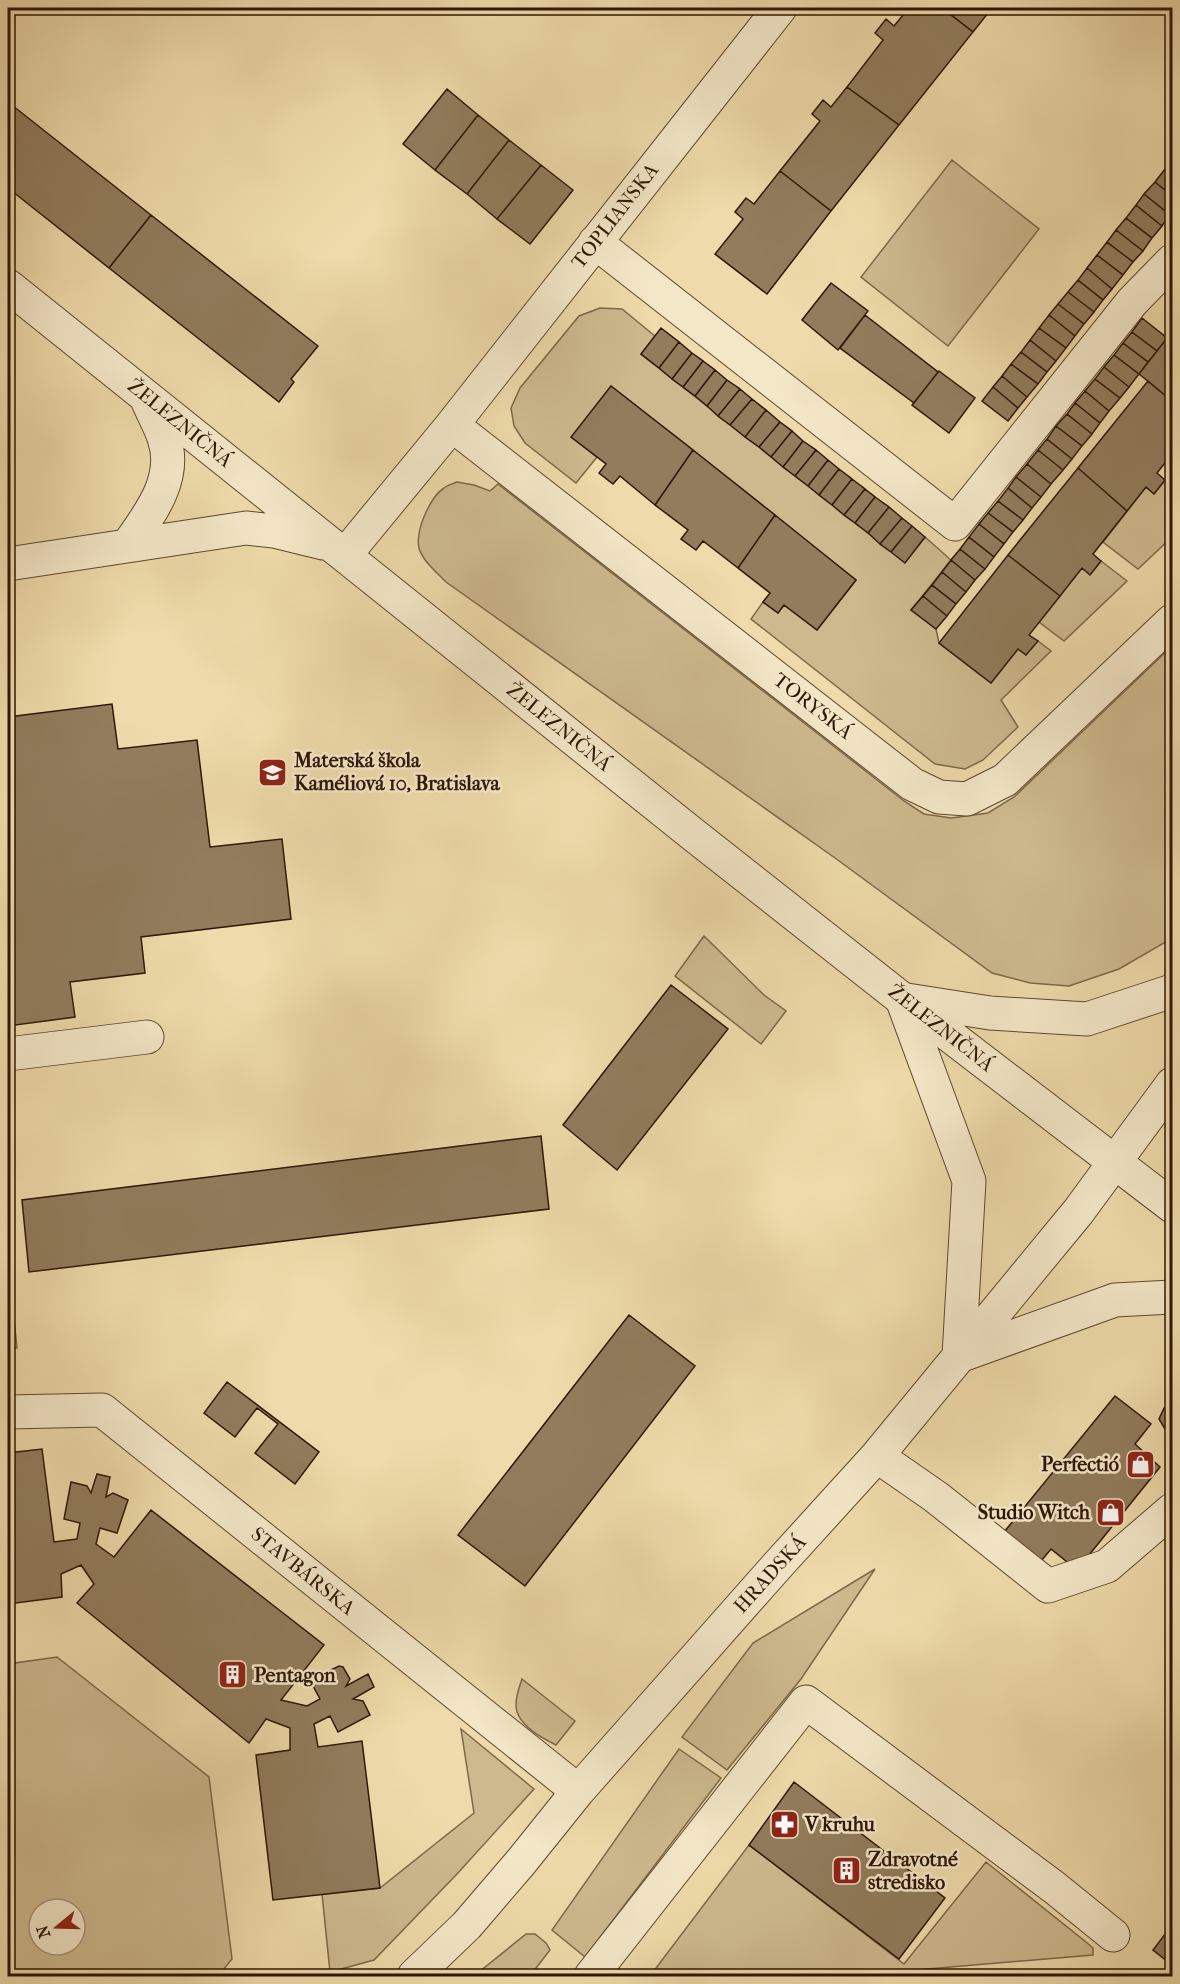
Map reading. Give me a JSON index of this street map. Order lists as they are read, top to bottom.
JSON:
{
  "streets": {
    "street": [
      "TOPLIANSKA",
      "ŽELEZNIČNÁ",
      "TORYSKÁ",
      "STAVBÁRSKA",
      "HRADSKÁ"
    ]
  },
  "crossings": [
    ["TOPLIANSKA", "ŽELEZNIČNÁ"],
    ["TOPLIANSKA", "TORYSKÁ"],
    ["ŽELEZNIČNÁ", "HRADSKÁ"],
    ["STAVBÁRSKA", "HRADSKÁ"]
  ],
  "places": {
    "school or university": ["Materská škola Kaméliová 10, Bratislava"],
    "shop": ["Perfectió", "Studio Witch"],
    "building": ["Pentagon", "Zdravotné stredisko"],
    "pharmacy": ["V kruhu"]
  },
  "north": "left"
}
